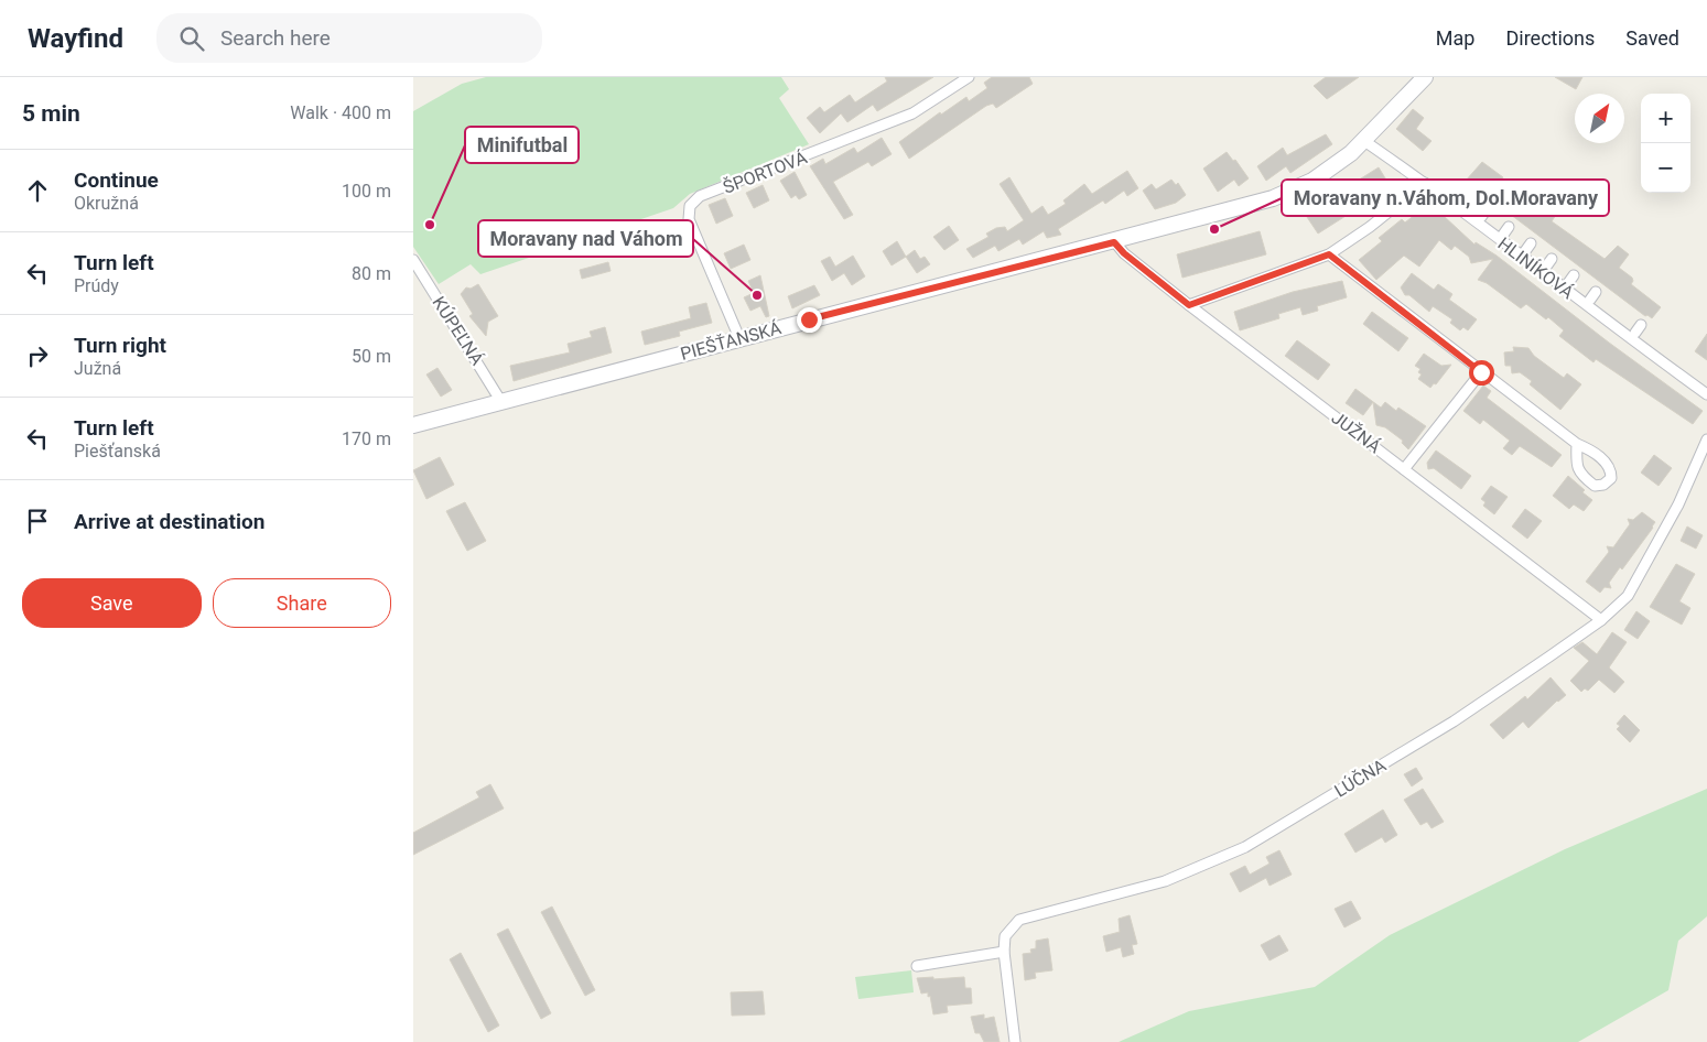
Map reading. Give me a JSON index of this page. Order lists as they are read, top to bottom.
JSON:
{
  "streets": {
    "main road": ["PIEŠŤANSKÁ"],
    "street": [
      "ŠPORTOVÁ",
      "HLINÍKOVÁ",
      "KÚPEĽNÁ",
      "JUŽNÁ",
      "LÚČNA"
    ]
  },
  "crossings": [
    ["ŠPORTOVÁ", "PIEŠŤANSKÁ"],
    ["HLINÍKOVÁ", "PIEŠŤANSKÁ"],
    ["KÚPEĽNÁ", "PIEŠŤANSKÁ"],
    ["PIEŠŤANSKÁ", "JUŽNÁ"],
    ["JUŽNÁ", "LÚČNA"]
  ],
  "places": ["Minifutbal", "Moravany n.Váhom, Dol.Moravany", "Moravany nad Váhom"],
  "north": "top right",
  "page": {
    "header": "Wayfind",
    "search": "Search here",
    "nav": ["Map", "Directions", "Saved"],
    "heading": ["5 min", "Walk · 400 m"],
    "map_buttons": ["+", "−"],
    "list": [
      ["Continue", "Okružná", "100 m"],
      ["Turn left", "Prúdy", "80 m"],
      ["Turn right", "Južná", "50 m"],
      ["Turn left", "Piešťanská", "170 m"],
      "Arrive at destination"
    ],
    "buttons": ["Save", "Share"]
  }
}
